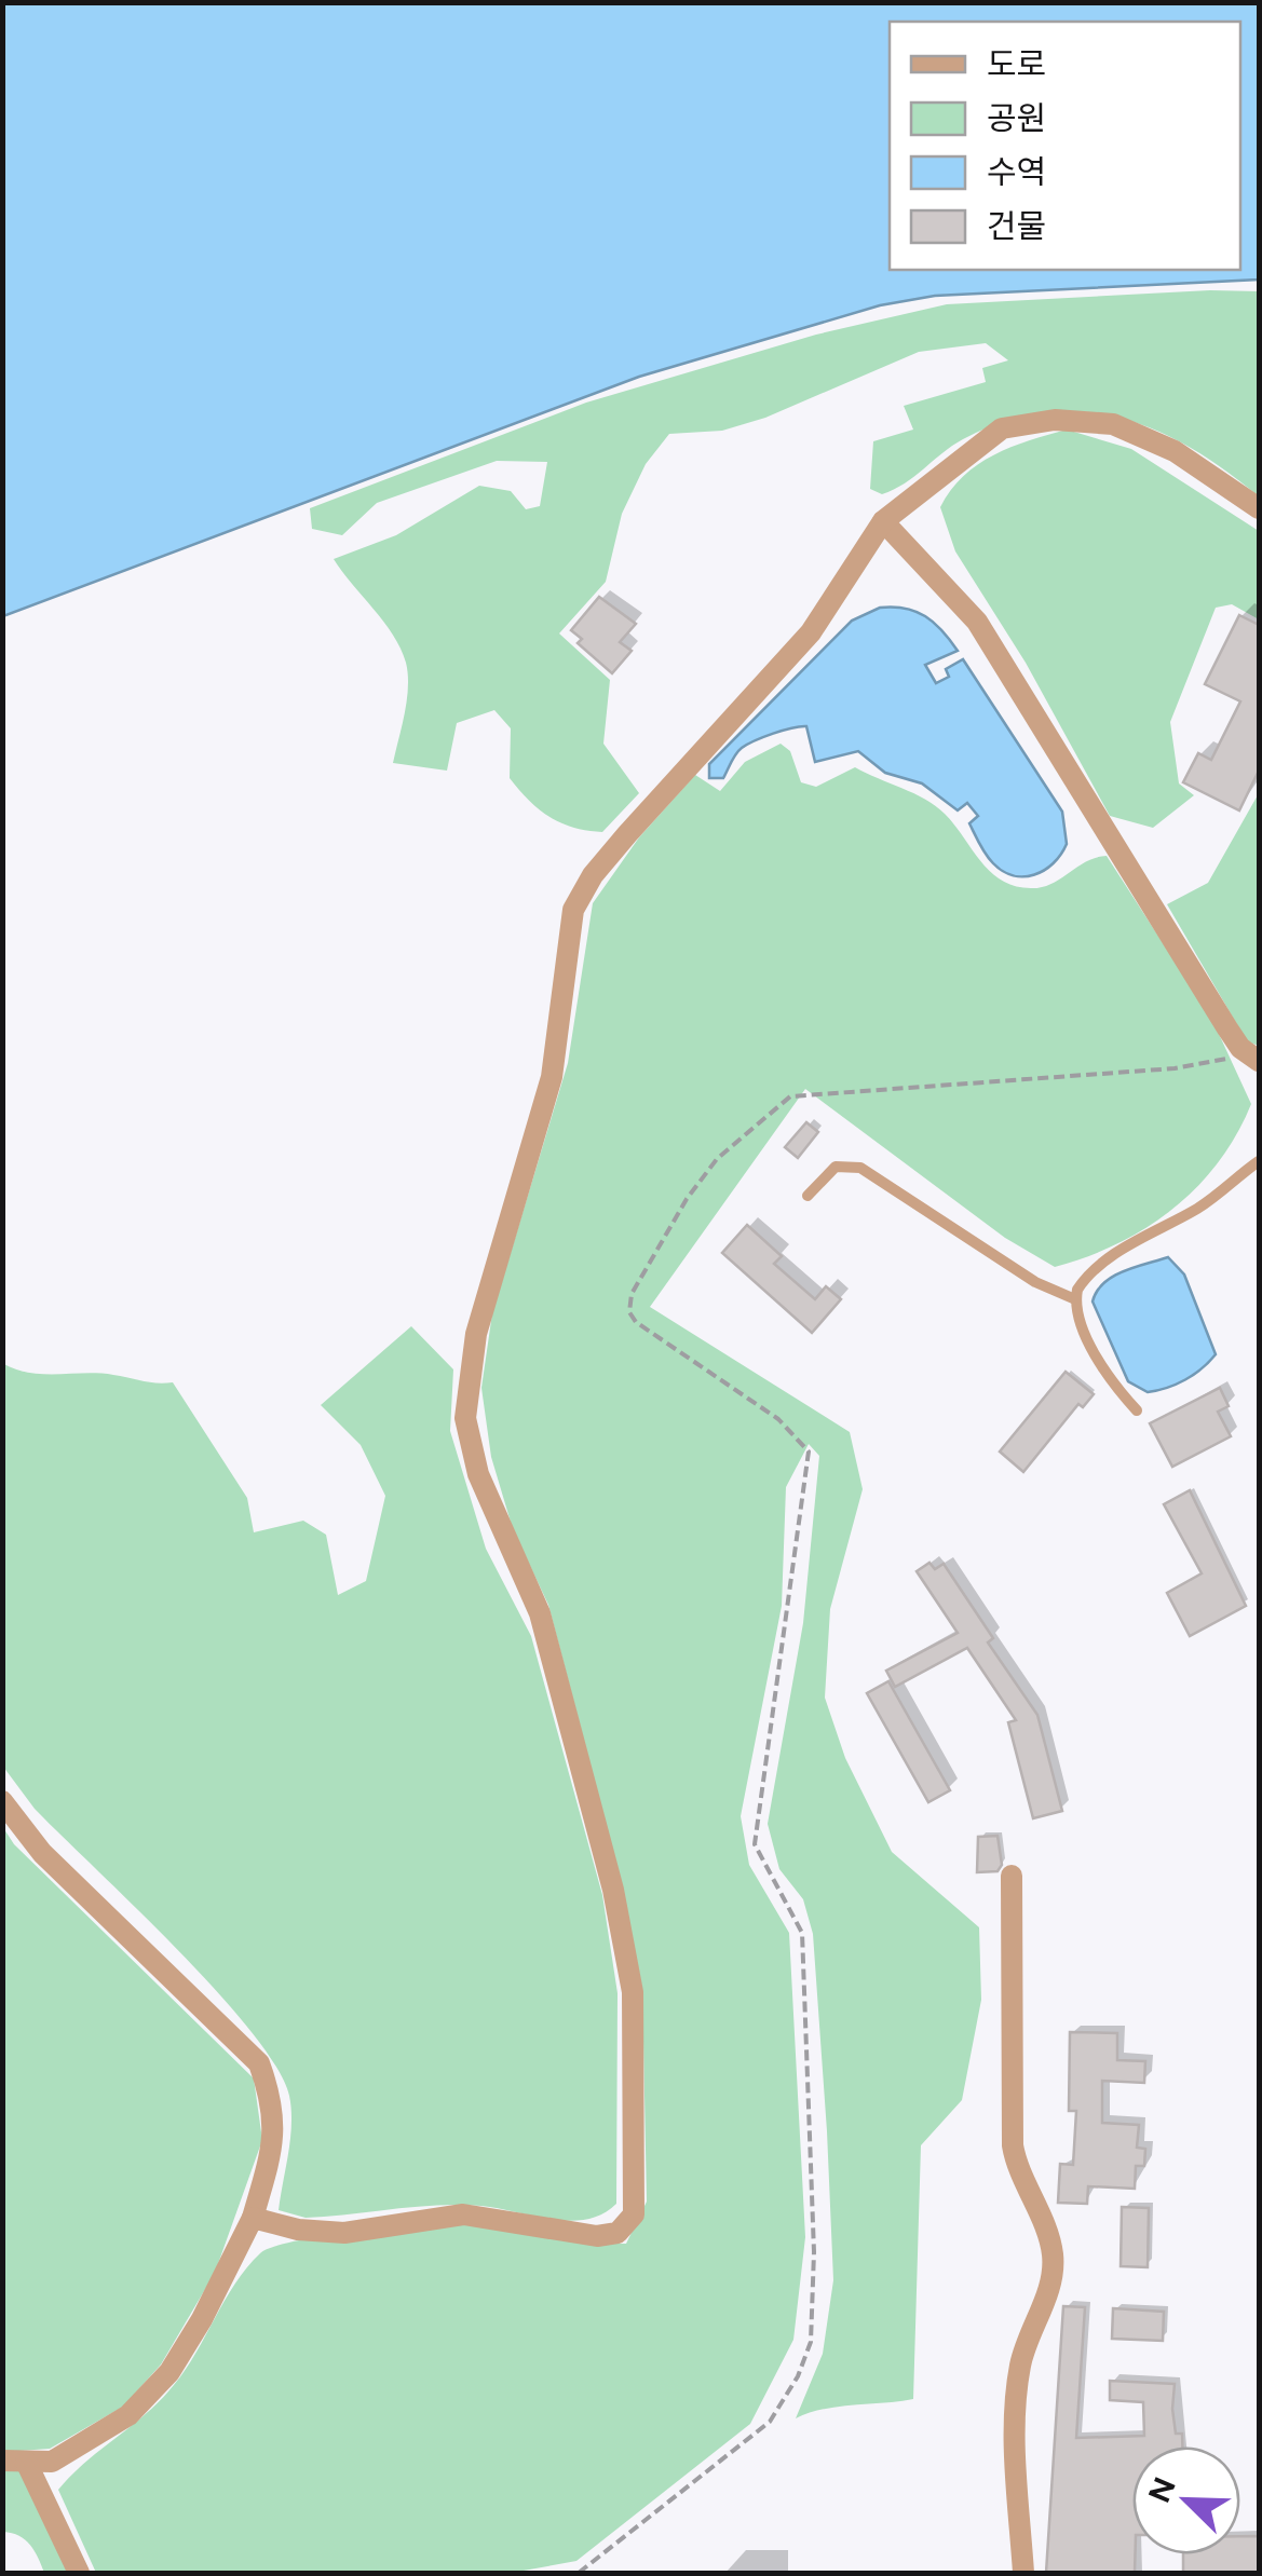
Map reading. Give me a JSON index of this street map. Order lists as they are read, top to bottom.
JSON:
{
  "legend": [
    "도로",
    "공원",
    "수역",
    "건물"
  ],
  "north": "top left"
}
